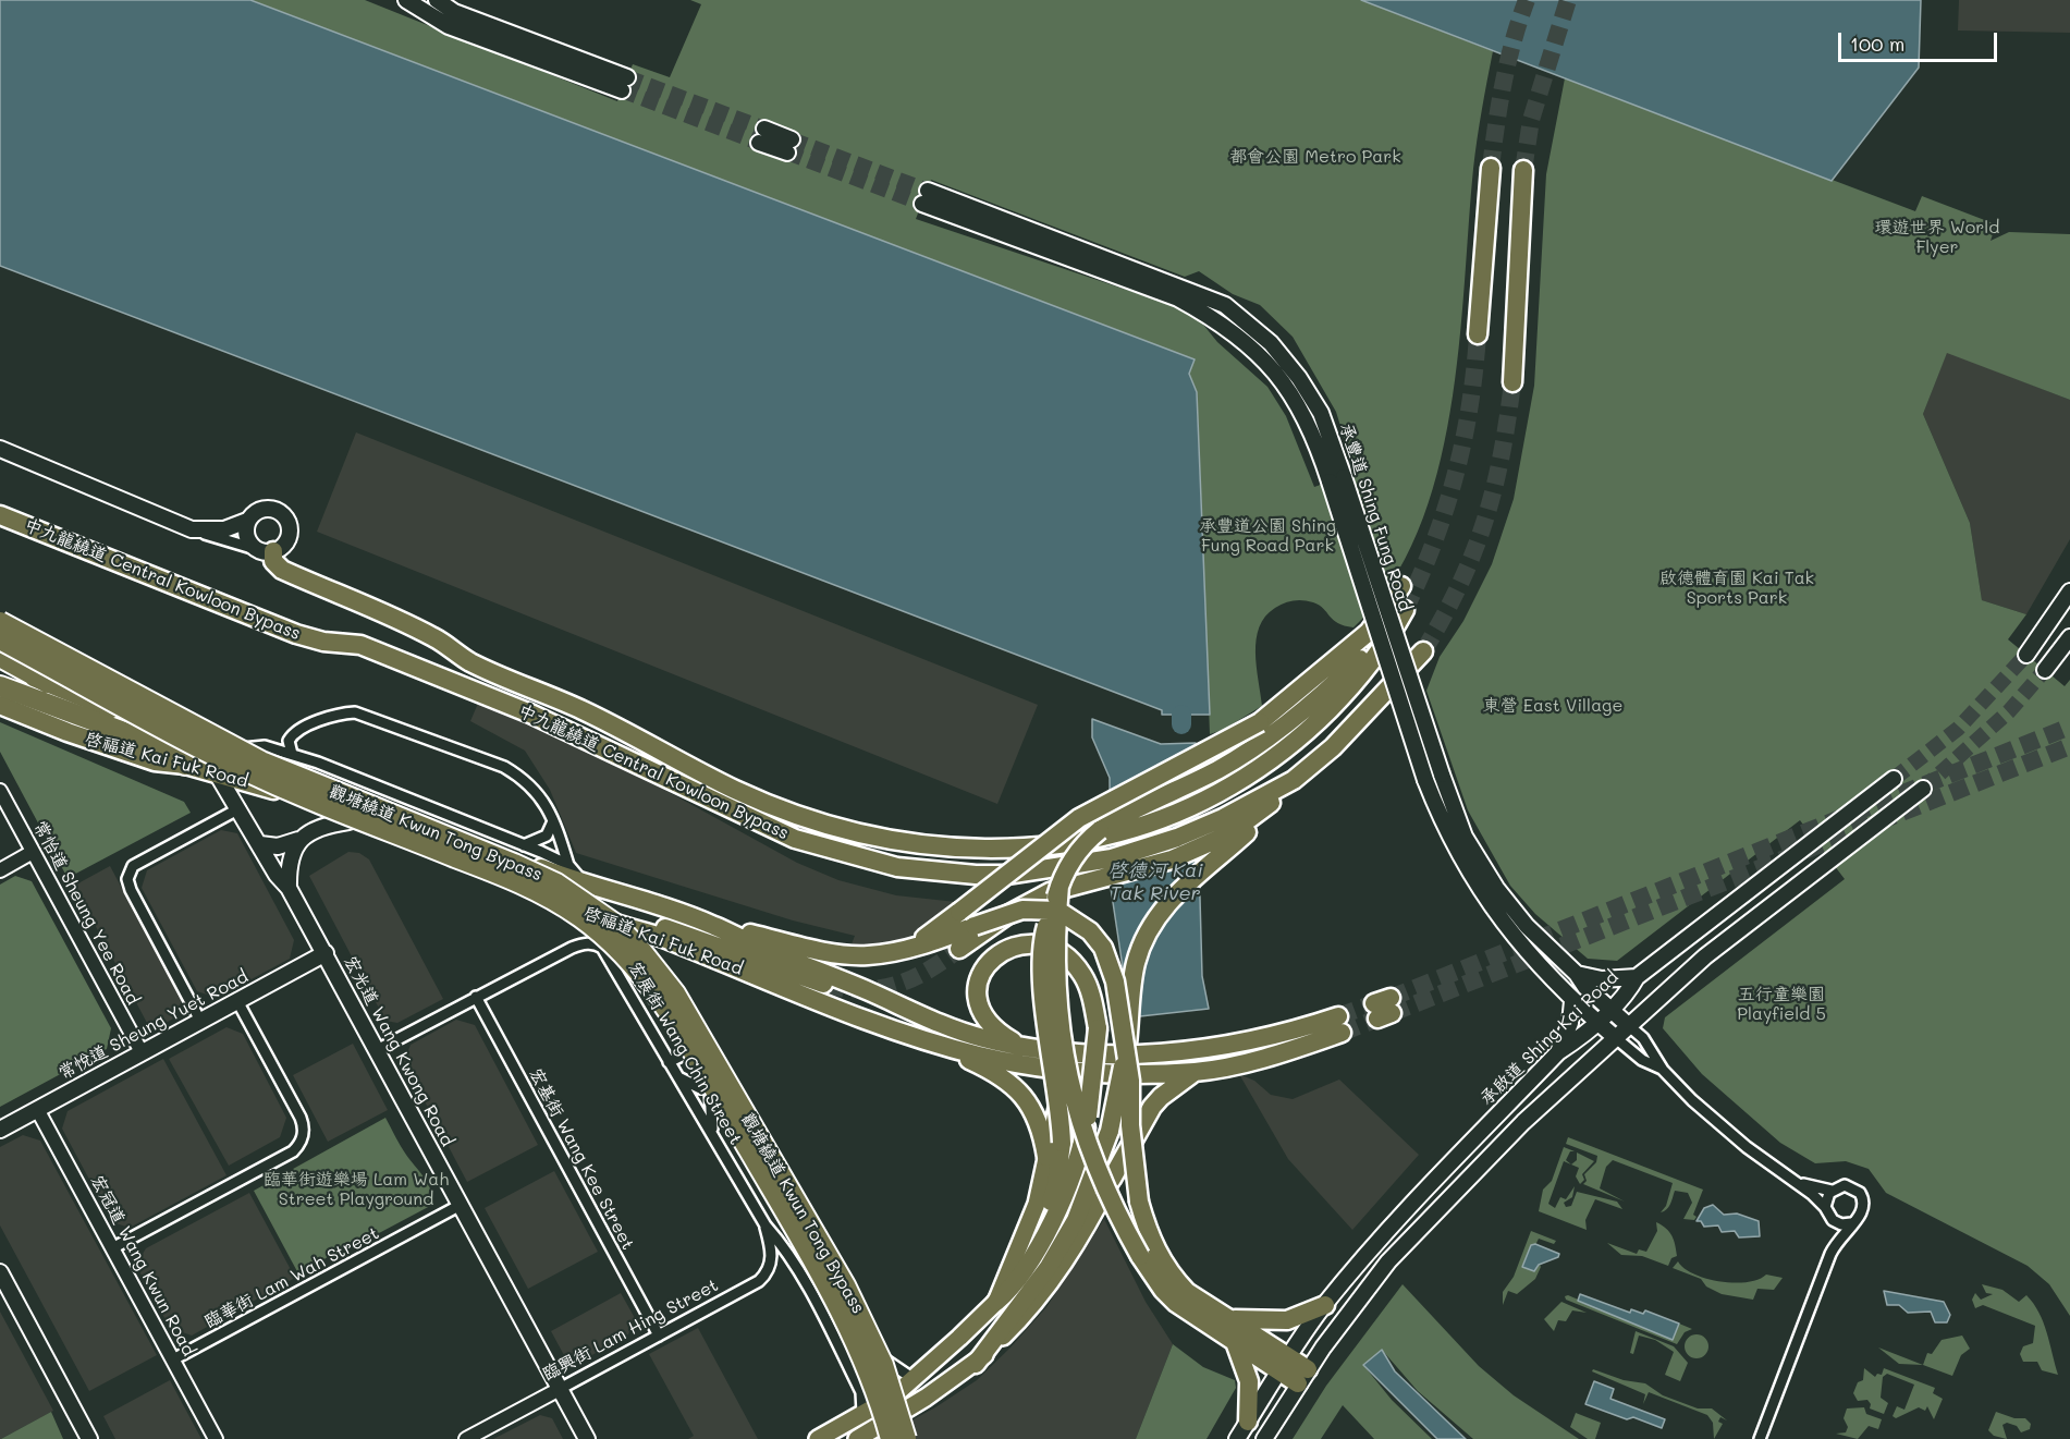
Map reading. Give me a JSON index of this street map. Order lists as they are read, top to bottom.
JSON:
{
  "streets": {
    "highway": ["中九龍繞道 Central Kowloon Bypass", "啓福道 Kai Fuk Road", "觀塘繞道 Kwun Tong Bypass"],
    "main road": [
      "承豐道 Shing Fung Road",
      "常悅道 Sheung Yuet Road",
      "承啟道 Shing Kai Road",
      "宏光道 Wang Kwong Road"
    ],
    "street": [
      "常怡道 Sheung Yee Road",
      "宏展街 Wang Chin Street",
      "宏基街 Wang Kee Street",
      "宏冠道 Wang Kwun Road",
      "臨華街 Lam Wah Street",
      "臨興街 Lam Hing Street"
    ]
  },
  "crossings": [
    ["承豐道 Shing Fung Road", "承啟道 Shing Kai Road"],
    ["啓福道 Kai Fuk Road", "宏光道 Wang Kwong Road"],
    ["常怡道 Sheung Yee Road", "常悅道 Sheung Yuet Road"],
    ["常悅道 Sheung Yuet Road", "宏光道 Wang Kwong Road"],
    ["常悅道 Sheung Yuet Road", "宏冠道 Wang Kwun Road"],
    ["宏光道 Wang Kwong Road", "宏展街 Wang Chin Street"],
    ["宏光道 Wang Kwong Road", "臨華街 Lam Wah Street"],
    ["宏光道 Wang Kwong Road", "臨興街 Lam Hing Street"],
    ["宏展街 Wang Chin Street", "宏基街 Wang Kee Street"],
    ["宏展街 Wang Chin Street", "臨興街 Lam Hing Street"],
    ["宏基街 Wang Kee Street", "臨興街 Lam Hing Street"],
    ["宏冠道 Wang Kwun Road", "臨華街 Lam Wah Street"]
  ],
  "water": ["啓德河 Kai Tak River"],
  "parks": [
    "都會公園 Metro Park",
    "環遊世界 World Flyer",
    "承豐道公園 Shing Fung Road Park",
    "啟德體育園 Kai Tak Sports Park",
    "東營 East Village",
    "五行童樂園 Playfield 5",
    "臨華街遊樂場 Lam Wah Street Playground"
  ],
  "scale_bar": "100 m"
}
